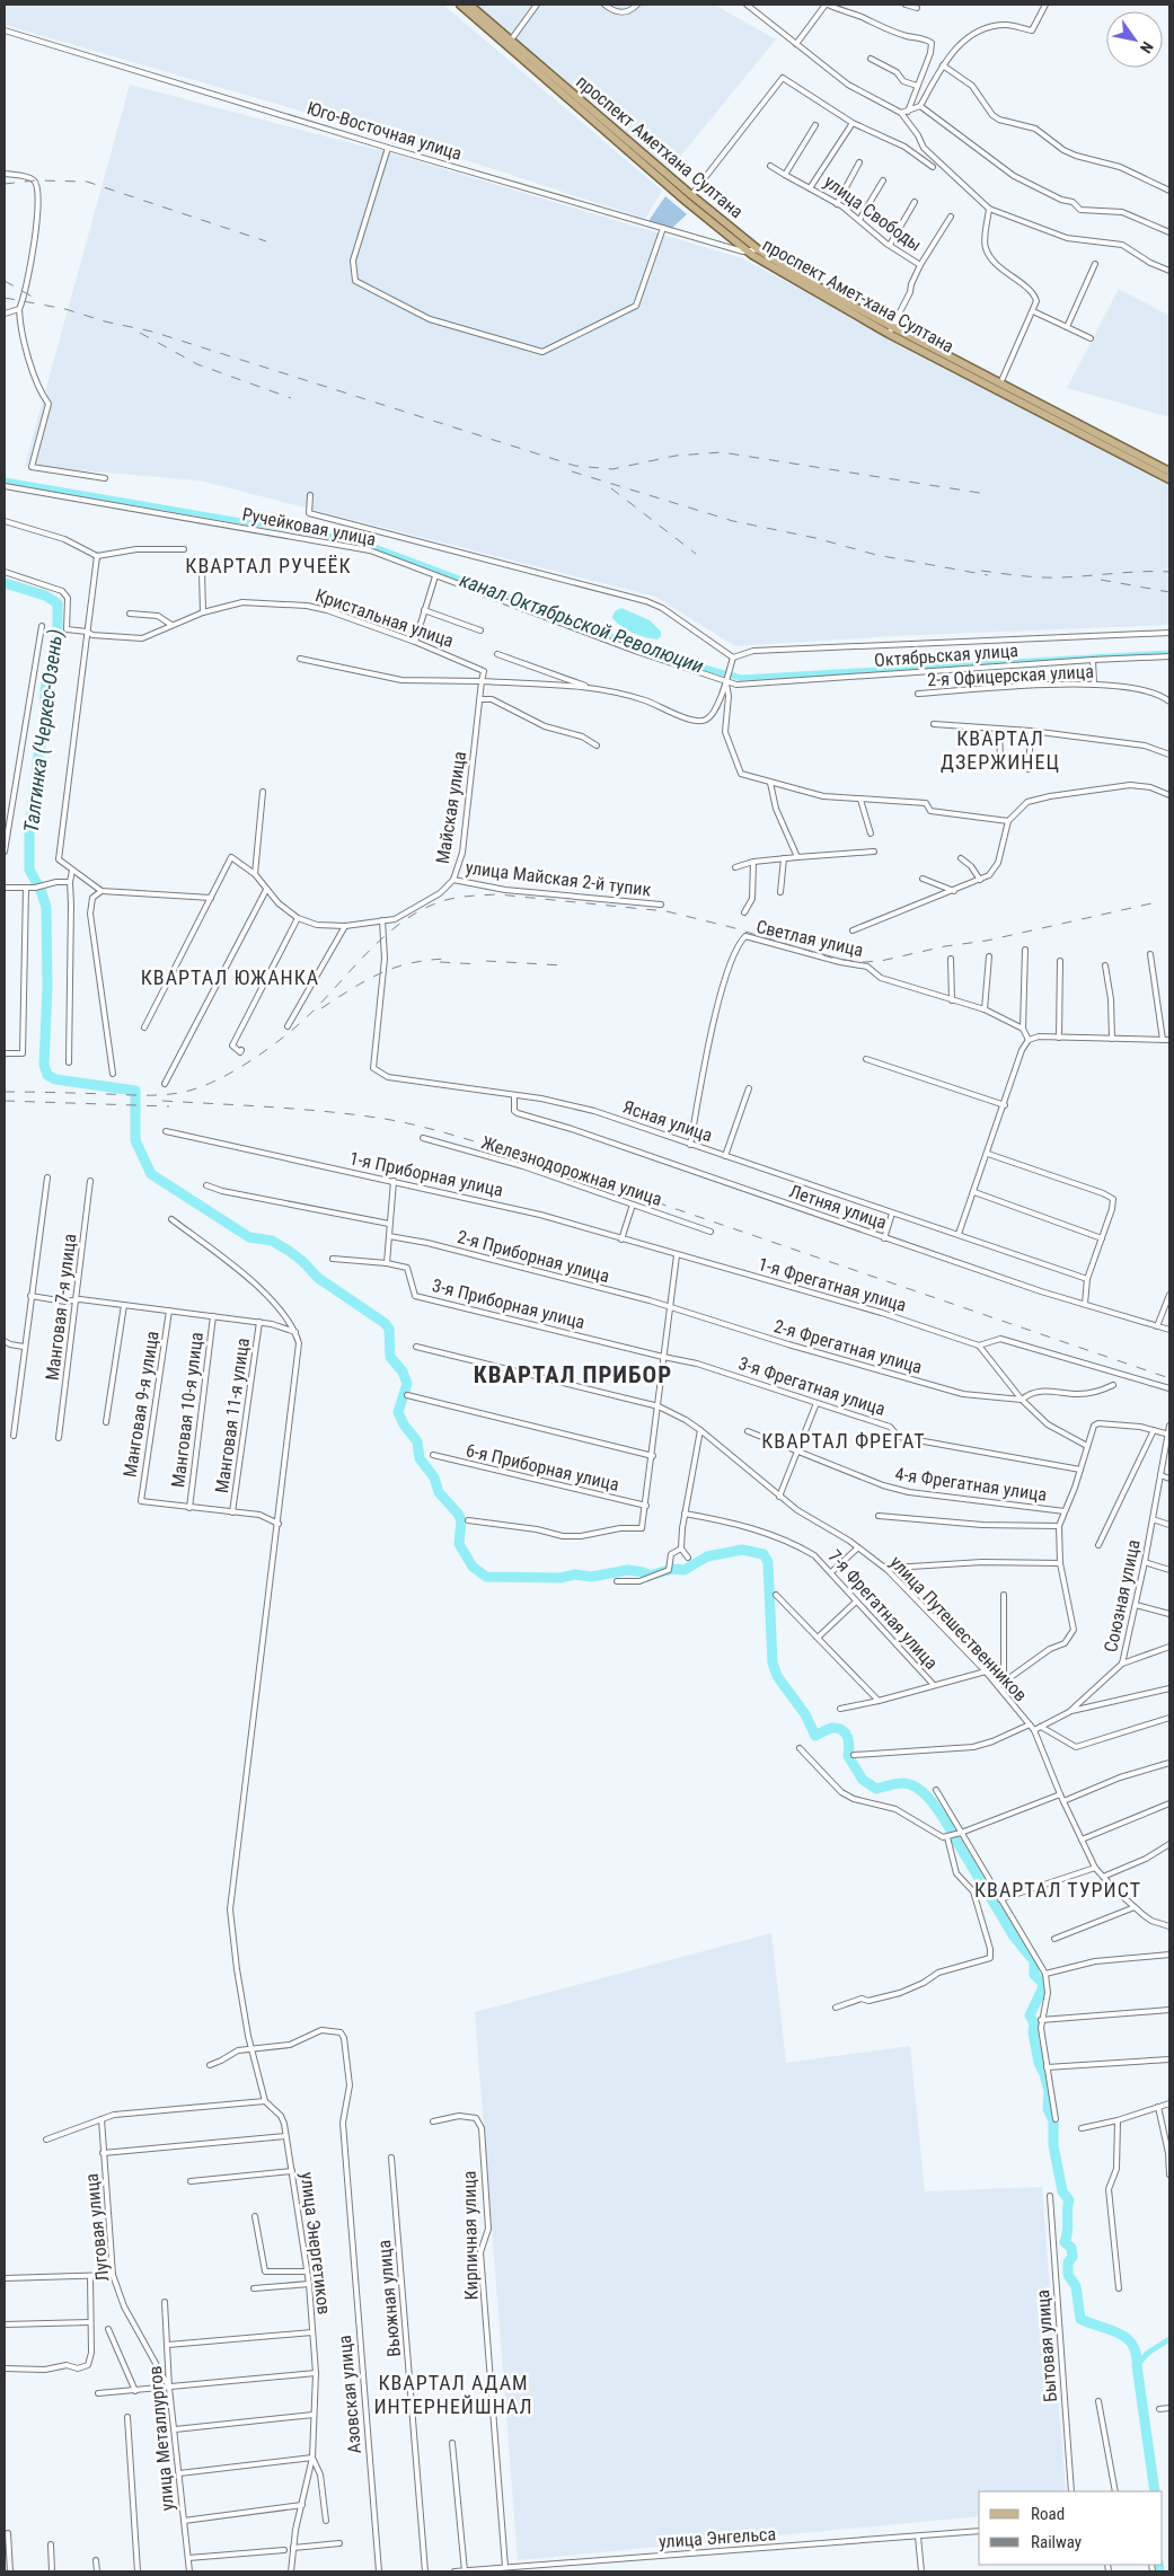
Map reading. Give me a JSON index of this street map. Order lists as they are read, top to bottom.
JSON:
{
  "streets": {
    "main road": ["проспект Аметхана Султана", "проспект Амет-хана Султана"],
    "street": [
      "Юго-Восточная улица",
      "улица Свободы",
      "Ручейковая улица",
      "Кристальная улица",
      "Октябрьская улица",
      "2-я Офицерская улица",
      "Майская улица",
      "улица Майская 2-й тупик",
      "Светлая улица",
      "Ясная улица",
      "Железнодорожная улица",
      "1-я Приборная улица",
      "Летняя улица",
      "2-я Приборная улица",
      "1-я Фрегатная улица",
      "3-я Приборная улица",
      "Манговая 7-я улица",
      "2-я Фрегатная улица",
      "3-я Фрегатная улица",
      "Манговая 9-я улица",
      "Манговая 10-я улица",
      "Манговая 11-я улица",
      "6-я Приборная улица",
      "4-я Фрегатная улица",
      "Союзная улица",
      "7-я Фрегатная улица",
      "улица Путешественников",
      "Луговая улица",
      "Кирпичная улица",
      "улица Энергетиков",
      "Вьюжная улица",
      "Бытовая улица",
      "Азовская улица",
      "улица Металлургов",
      "улица Энгельса"
    ]
  },
  "crossings": [
    ["Юго-Восточная улица", "проспект Аметхана Султана"],
    ["Юго-Восточная улица", "проспект Амет-хана Султана"],
    ["проспект Аметхана Султана", "улица Свободы"],
    ["проспект Аметхана Султана", "проспект Амет-хана Султана"],
    ["улица Свободы", "проспект Амет-хана Султана"],
    ["Ручейковая улица", "Октябрьская улица"],
    ["Кристальная улица", "Майская улица"],
    ["Майская улица", "улица Майская 2-й тупик"],
    ["Майская улица", "Ясная улица"],
    ["Светлая улица", "Ясная улица"],
    ["Ясная улица", "Летняя улица"],
    ["1-я Приборная улица", "1-я Фрегатная улица"],
    ["2-я Приборная улица", "2-я Фрегатная улица"],
    ["3-я Приборная улица", "3-я Фрегатная улица"],
    ["Манговая 9-я улица", "Манговая 10-я улица"],
    ["Союзная улица", "улица Путешественников"],
    ["Луговая улица", "улица Металлургов"],
    ["Кирпичная улица", "улица Энгельса"],
    ["улица Энергетиков", "Азовская улица"]
  ],
  "districts": [
    "КВАРТАЛ РУЧЕЁК",
    "КВАРТАЛ ДЗЕРЖИНЕЦ",
    "КВАРТАЛ ЮЖАНКА",
    "КВАРТАЛ ПРИБОР",
    "КВАРТАЛ ФРЕГАТ",
    "КВАРТАЛ ТУРИСТ",
    "КВАРТАЛ АДАМ ИНТЕРНЕЙШНАЛ"
  ],
  "water": ["канал Октябрьской Революции", "Талгинка (Черкес-Озень)"],
  "legend": ["Road", "Railway"],
  "north": "bottom right"
}
